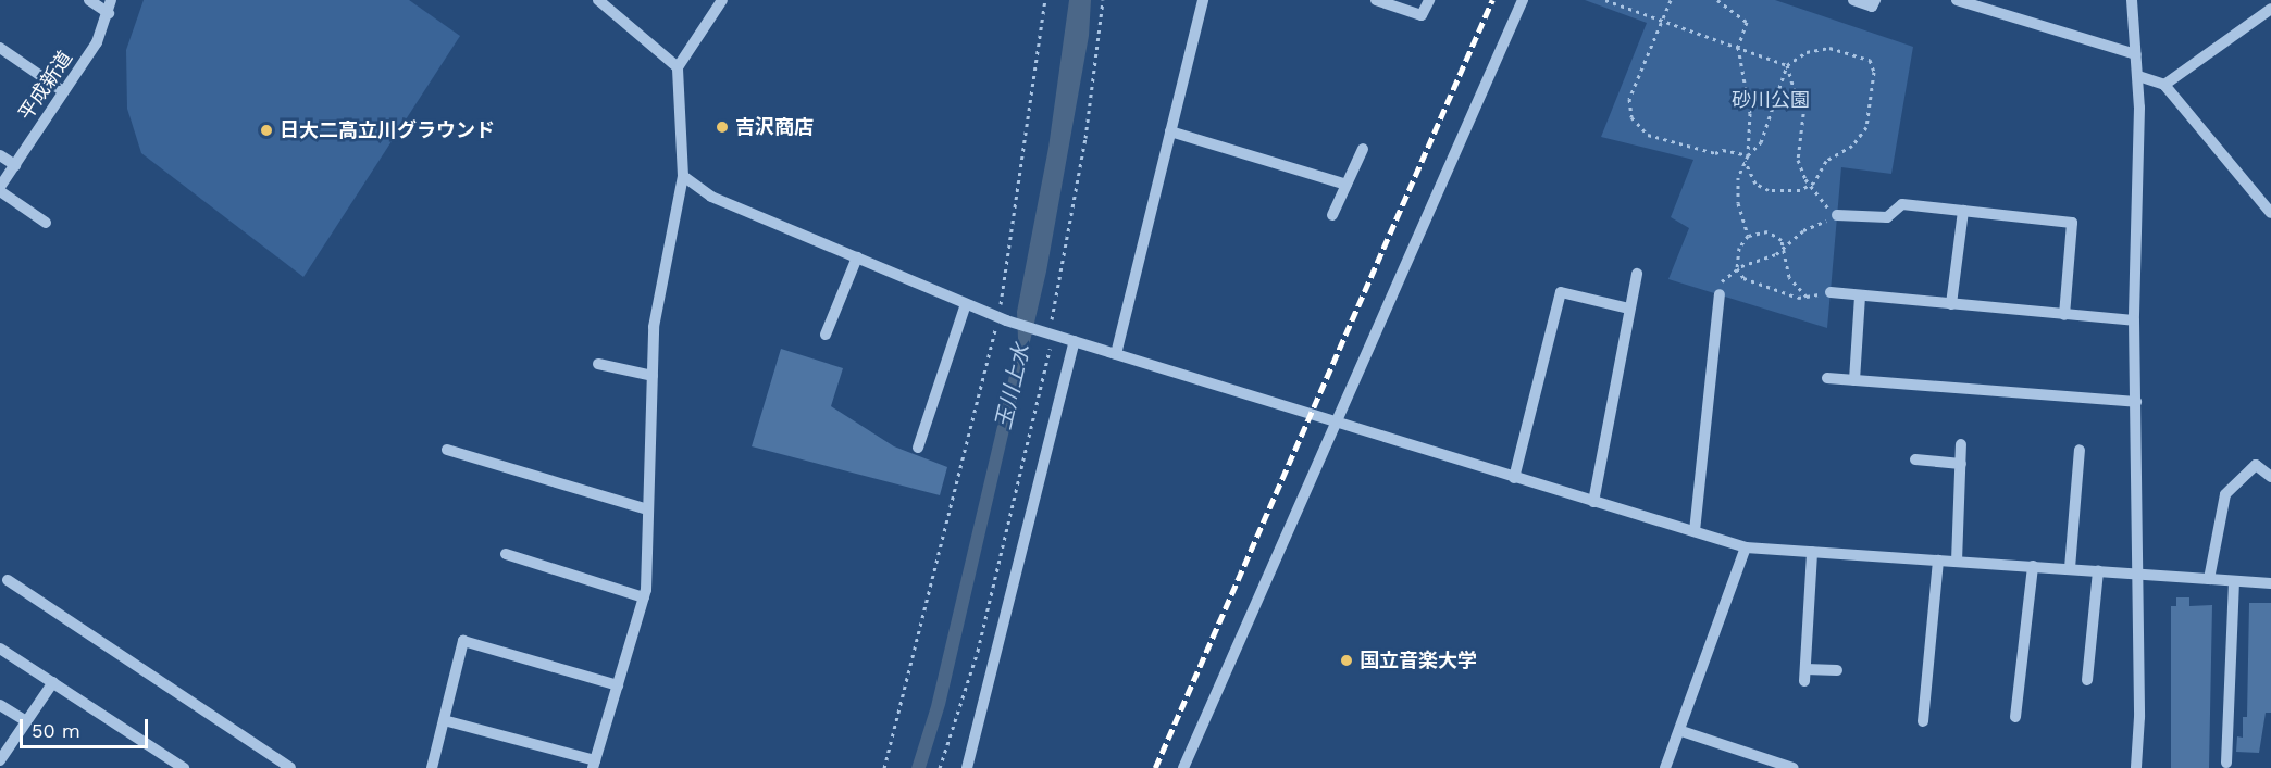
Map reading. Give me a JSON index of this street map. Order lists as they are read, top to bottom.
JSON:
{
  "streets": {
    "street": ["平成新道"]
  },
  "water": ["玉川上水"],
  "parks": ["砂川公園"],
  "places": ["吉沢商店", "日大二高立川グラウンド", "国立音楽大学"],
  "scale_bar": "50 m"
}
